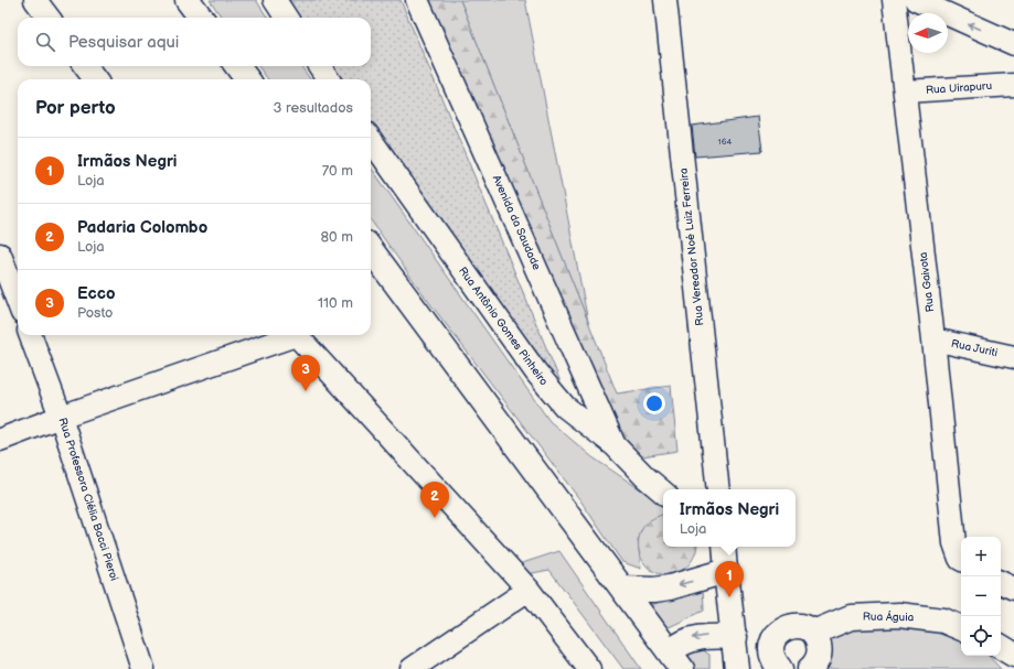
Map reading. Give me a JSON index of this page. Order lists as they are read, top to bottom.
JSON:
{
  "streets": {
    "main road": ["Rua Águia"],
    "street": [
      "Rua Uirapuru",
      "Avenida da Saudade",
      "Rua Vereador Noé Luiz Ferreira",
      "Rua Gaivota",
      "Rua Antônio Gomes Pinheiro",
      "Rua Juriti",
      "Rua Professora Clélia Bacci Pieroi"
    ]
  },
  "crossings": [
    ["Rua Uirapuru", "Rua Gaivota"],
    ["Avenida da Saudade", "Rua Antônio Gomes Pinheiro"],
    ["Rua Gaivota", "Rua Juriti"]
  ],
  "house_numbers": ["164"],
  "north": "left",
  "page": {
    "search": "Pesquisar aqui",
    "heading": ["Por perto", "3 resultados"],
    "list": [
      {
        "mark": "1",
        "name": "Irmãos Negri",
        "note": "Loja",
        "value": "70 m"
      },
      {
        "mark": "2",
        "name": "Padaria Colombo",
        "note": "Loja",
        "value": "80 m"
      },
      {
        "mark": "3",
        "name": "Ecco",
        "note": "Posto",
        "value": "110 m"
      }
    ],
    "pins": ["3", "2", "1"],
    "popup": ["Irmãos Negri", "Loja"],
    "map_buttons": ["+", "−"]
  }
}
